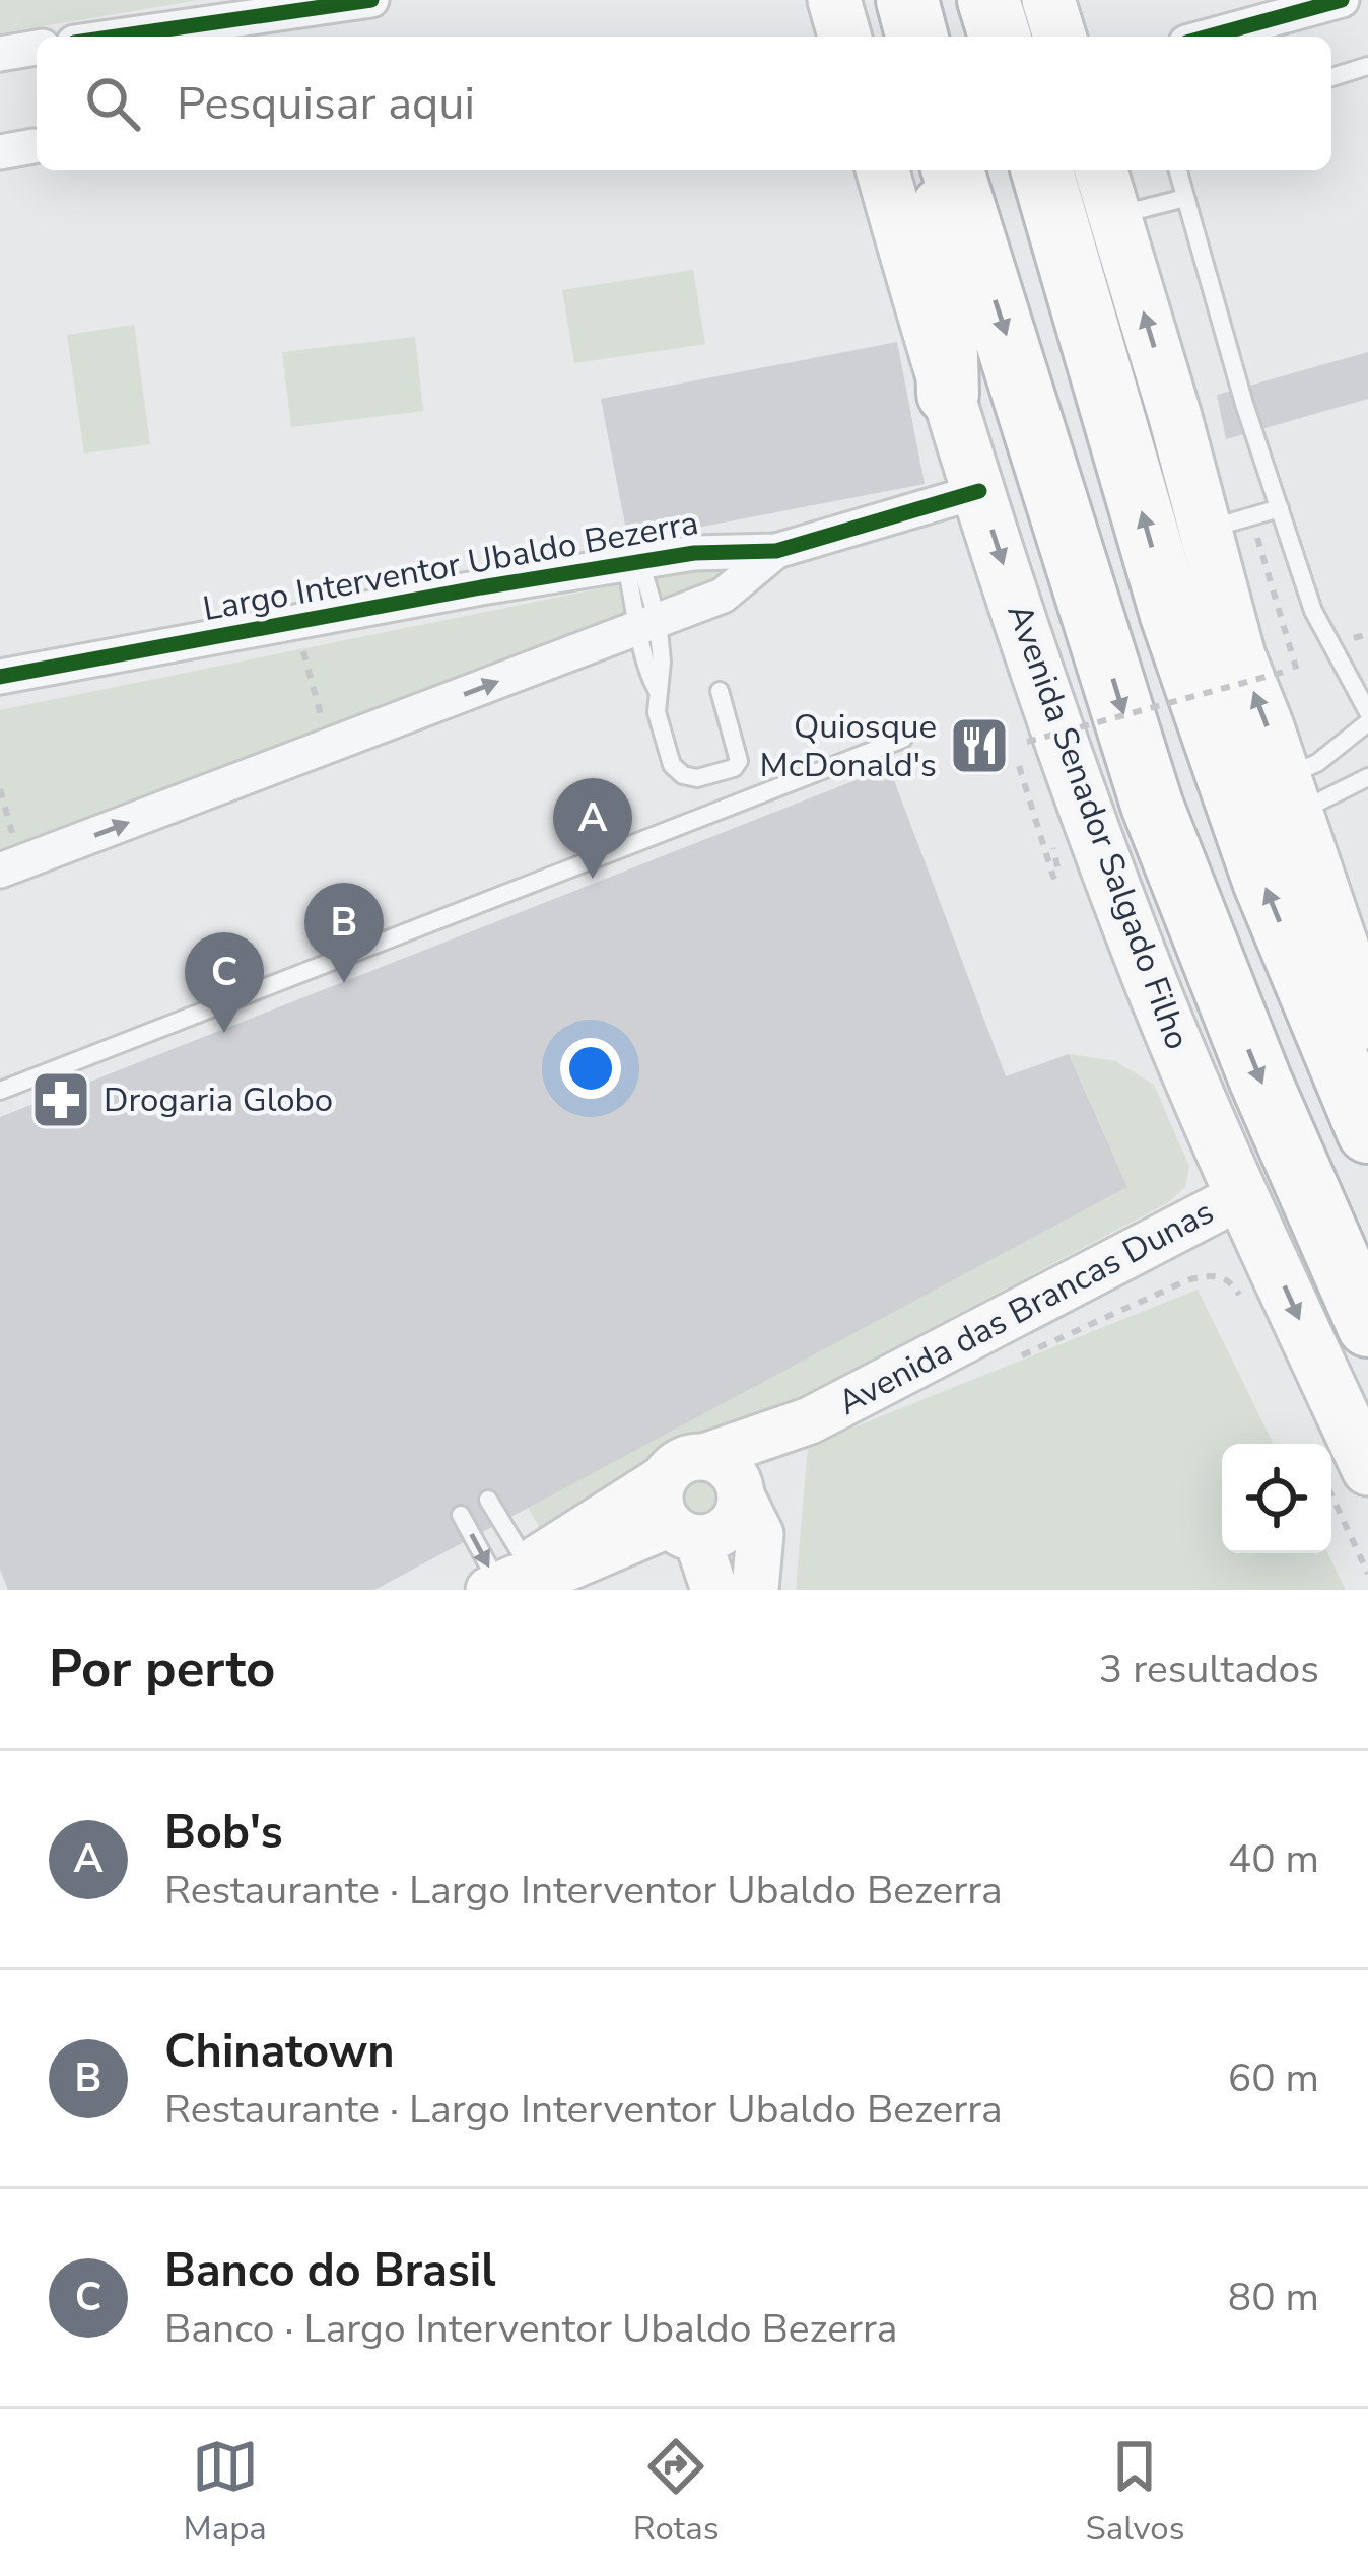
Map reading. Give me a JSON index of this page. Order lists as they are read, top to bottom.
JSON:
{
  "streets": {
    "highway": ["Avenida Senador Salgado Filho"],
    "main road": ["Avenida das Brancas Dunas"],
    "street": ["Largo Interventor Ubaldo Bezerra"]
  },
  "crossings": [
    ["Largo Interventor Ubaldo Bezerra", "Avenida Senador Salgado Filho"],
    ["Avenida Senador Salgado Filho", "Avenida das Brancas Dunas"]
  ],
  "places": {
    "restaurant": ["Quiosque McDonald's"],
    "pharmacy": ["Drogaria Globo"]
  },
  "page": {
    "search": "Pesquisar aqui",
    "pins": ["A", "B", "C"],
    "heading": ["Por perto", "3 resultados"],
    "list": [
      {
        "mark": "A",
        "name": "Bob's",
        "note": "Restaurante · Largo Interventor Ubaldo Bezerra",
        "value": "40 m"
      },
      {
        "mark": "B",
        "name": "Chinatown",
        "note": "Restaurante · Largo Interventor Ubaldo Bezerra",
        "value": "60 m"
      },
      {
        "mark": "C",
        "name": "Banco do Brasil",
        "note": "Banco · Largo Interventor Ubaldo Bezerra",
        "value": "80 m"
      }
    ],
    "nav": ["Mapa", "Rotas", "Salvos"]
  }
}
